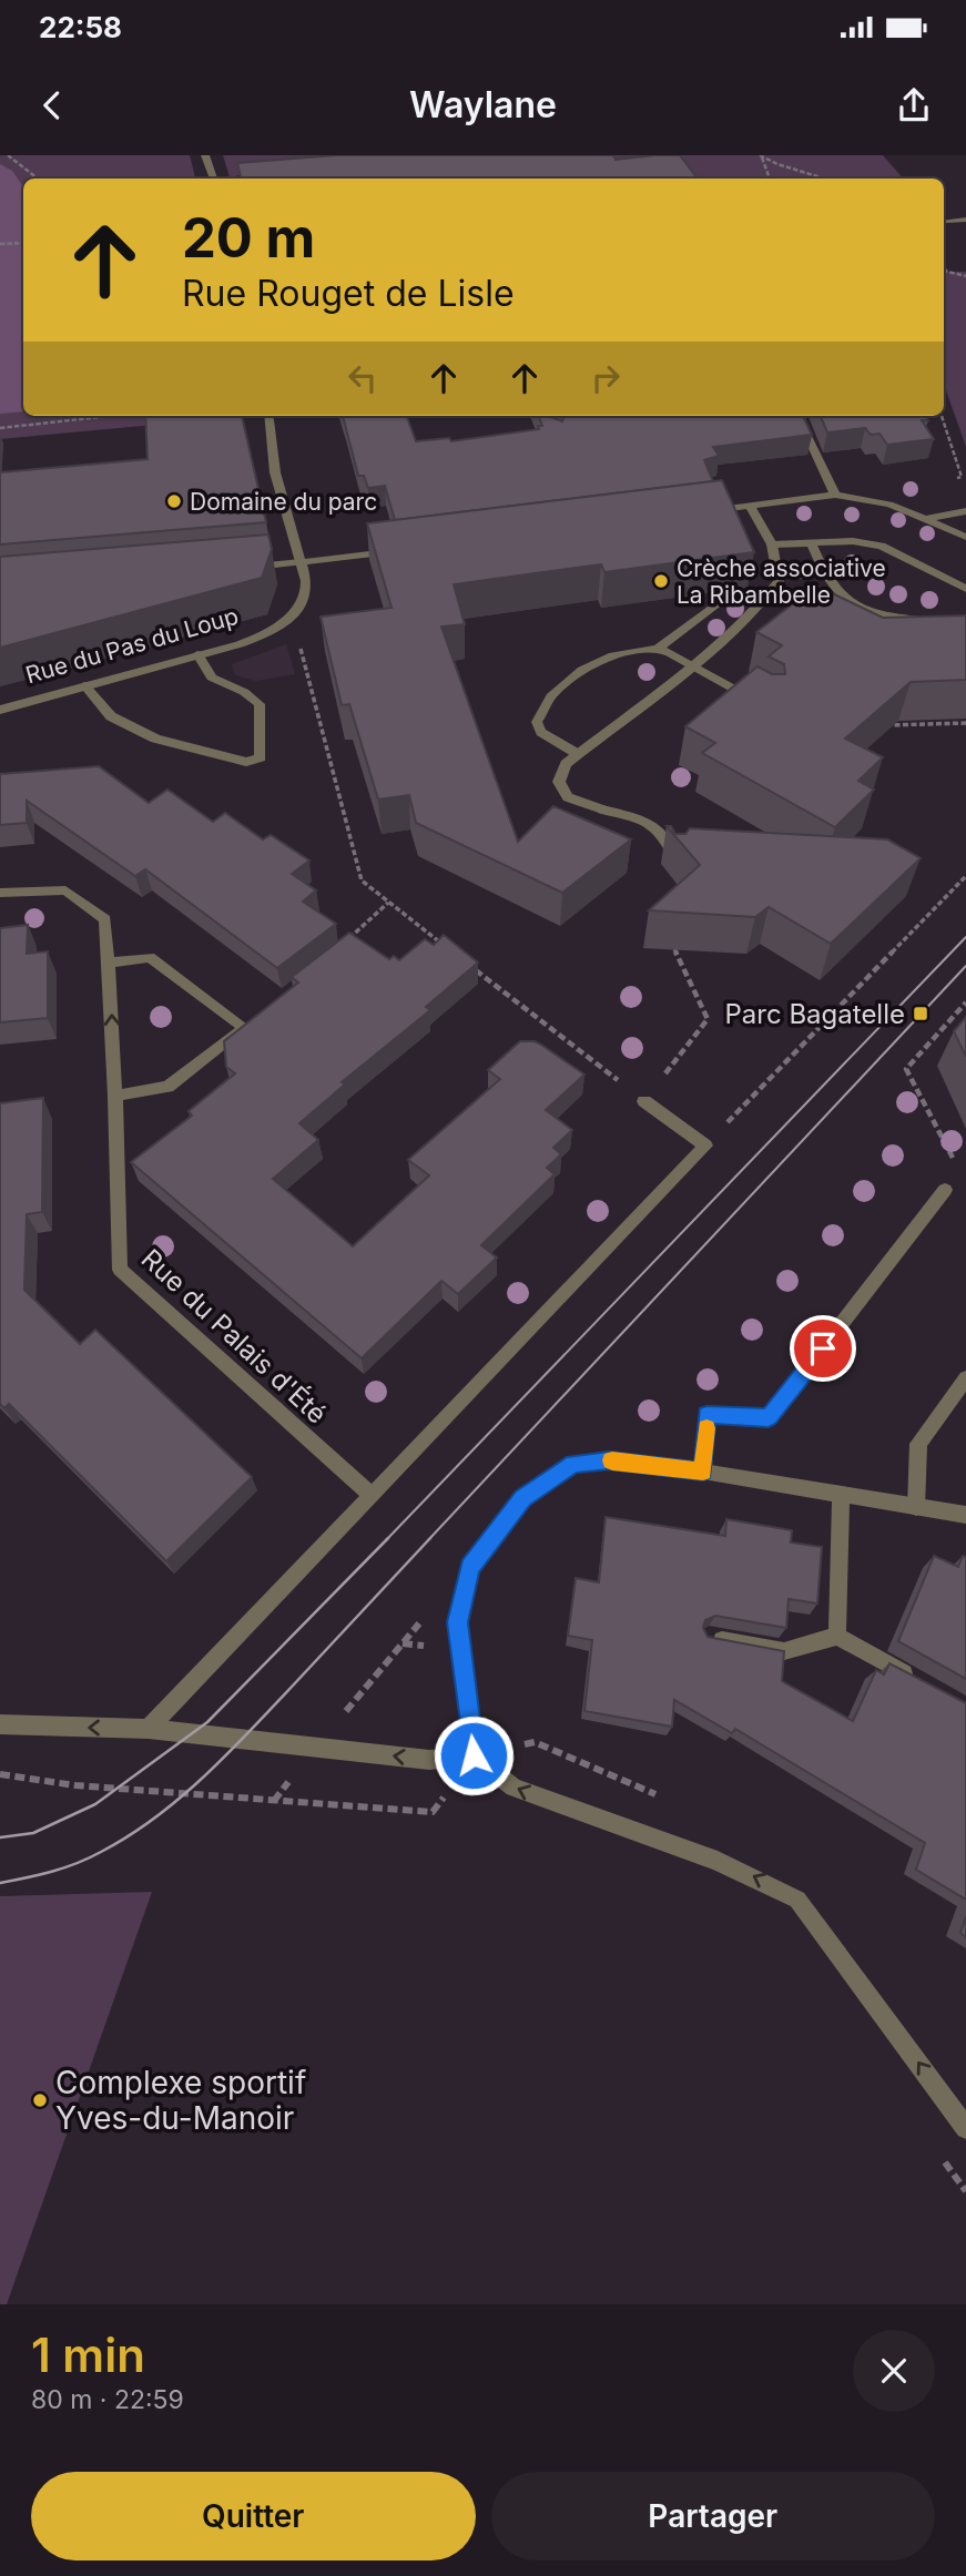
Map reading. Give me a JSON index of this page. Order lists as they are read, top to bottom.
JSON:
{
  "streets": {
    "street": ["Rue du Pas du Loup", "Rue du Palais d'Été"]
  },
  "places": {
    "other": ["Domaine du parc", "Crèche associative La Ribambelle", "Complexe sportif Yves-du-Manoir"],
    "transit": ["Parc Bagatelle"]
  },
  "page": {
    "status": "22:58",
    "header": "Waylane",
    "turn": ["20 m", "Rue Rouget de Lisle"],
    "heading": ["1 min", "80 m · 22:59"],
    "buttons": ["Quitter", "Partager"]
  }
}
